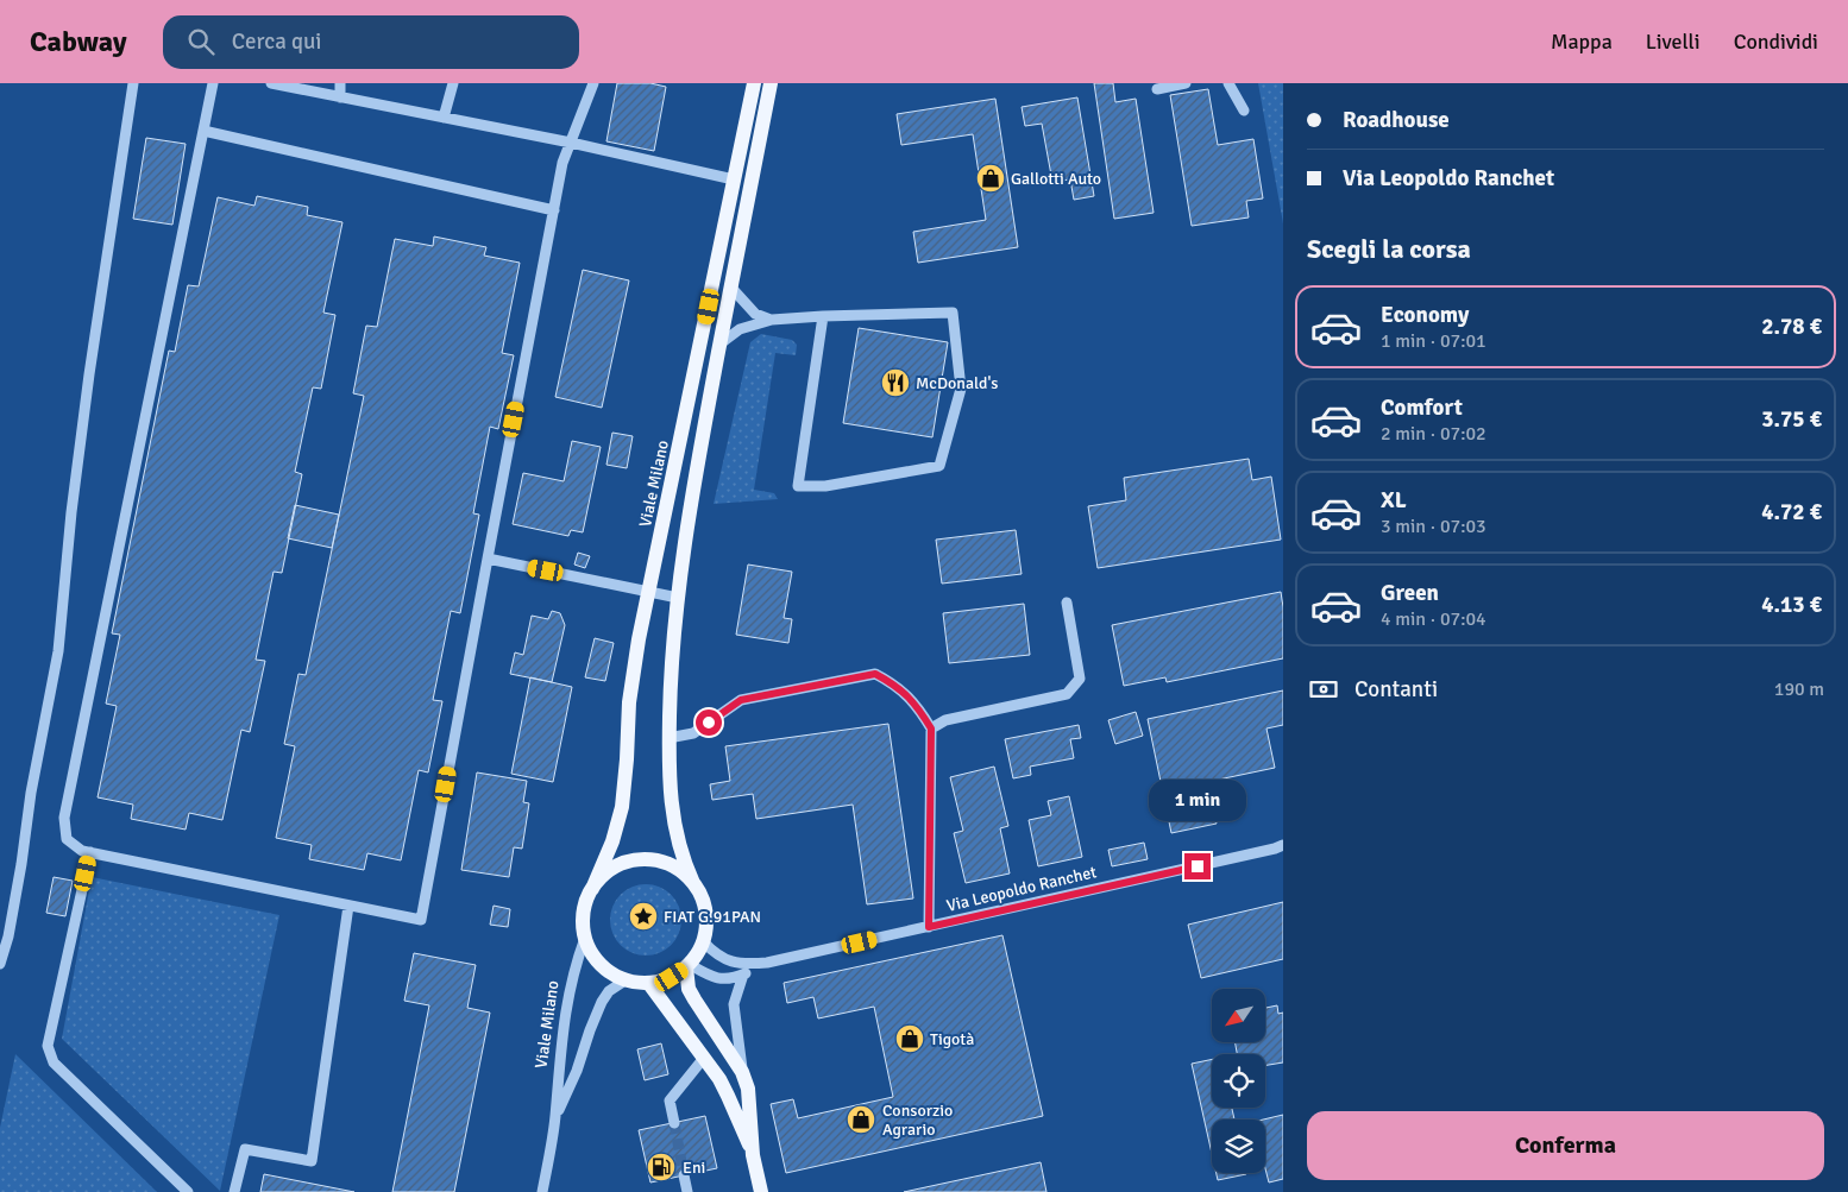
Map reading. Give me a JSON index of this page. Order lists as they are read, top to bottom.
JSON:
{
  "streets": {
    "main road": ["Viale Milano"],
    "street": ["Via Leopoldo Ranchet"]
  },
  "places": {
    "shop": ["Gallotti Auto", "Tigotà", "Consorzio Agrario"],
    "restaurant": ["McDonald's"],
    "place": ["FIAT G.91PAN"],
    "fuel station": ["Eni"]
  },
  "north": "bottom left",
  "page": {
    "header": "Cabway",
    "search": "Cerca qui",
    "nav": ["Mappa", "Livelli", "Condividi"],
    "banner": ["Roadhouse", "Via Leopoldo Ranchet"],
    "heading": "Scegli la corsa",
    "list": [
      {
        "name": "Economy",
        "note": "1 min · 07:01",
        "value": "2.78 €"
      },
      {
        "name": "Comfort",
        "note": "2 min · 07:02",
        "value": "3.75 €"
      },
      {
        "name": "XL",
        "note": "3 min · 07:03",
        "value": "4.72 €"
      },
      {
        "name": "Green",
        "note": "4 min · 07:04",
        "value": "4.13 €"
      }
    ],
    "pay": ["Contanti", "190 m"],
    "bubble": "1 min",
    "buttons": "Conferma"
  }
}
